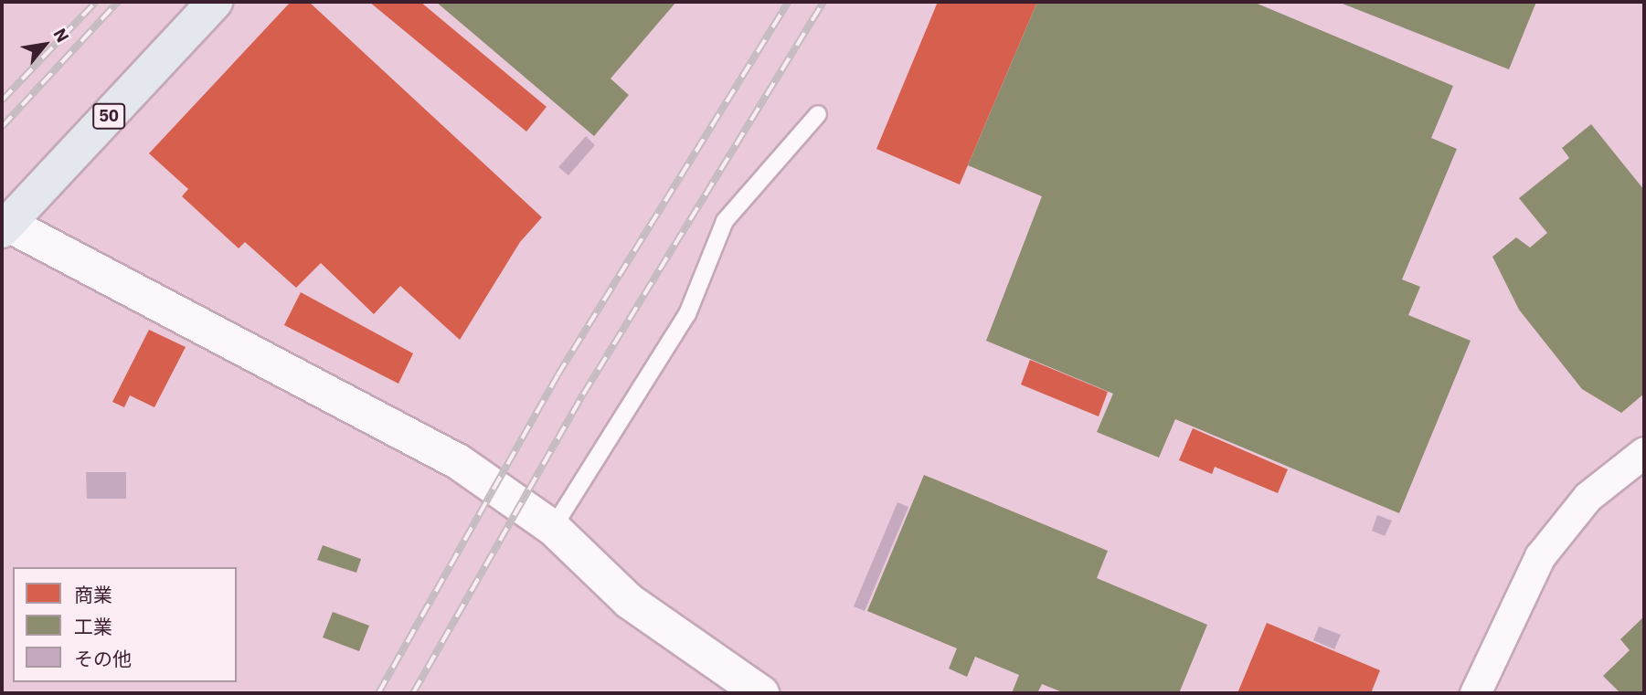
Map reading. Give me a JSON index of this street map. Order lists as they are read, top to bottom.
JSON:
{
  "streets": {
    "main road": ["50"]
  },
  "legend": ["商業", "工業", "その他"],
  "north": "top right"
}
